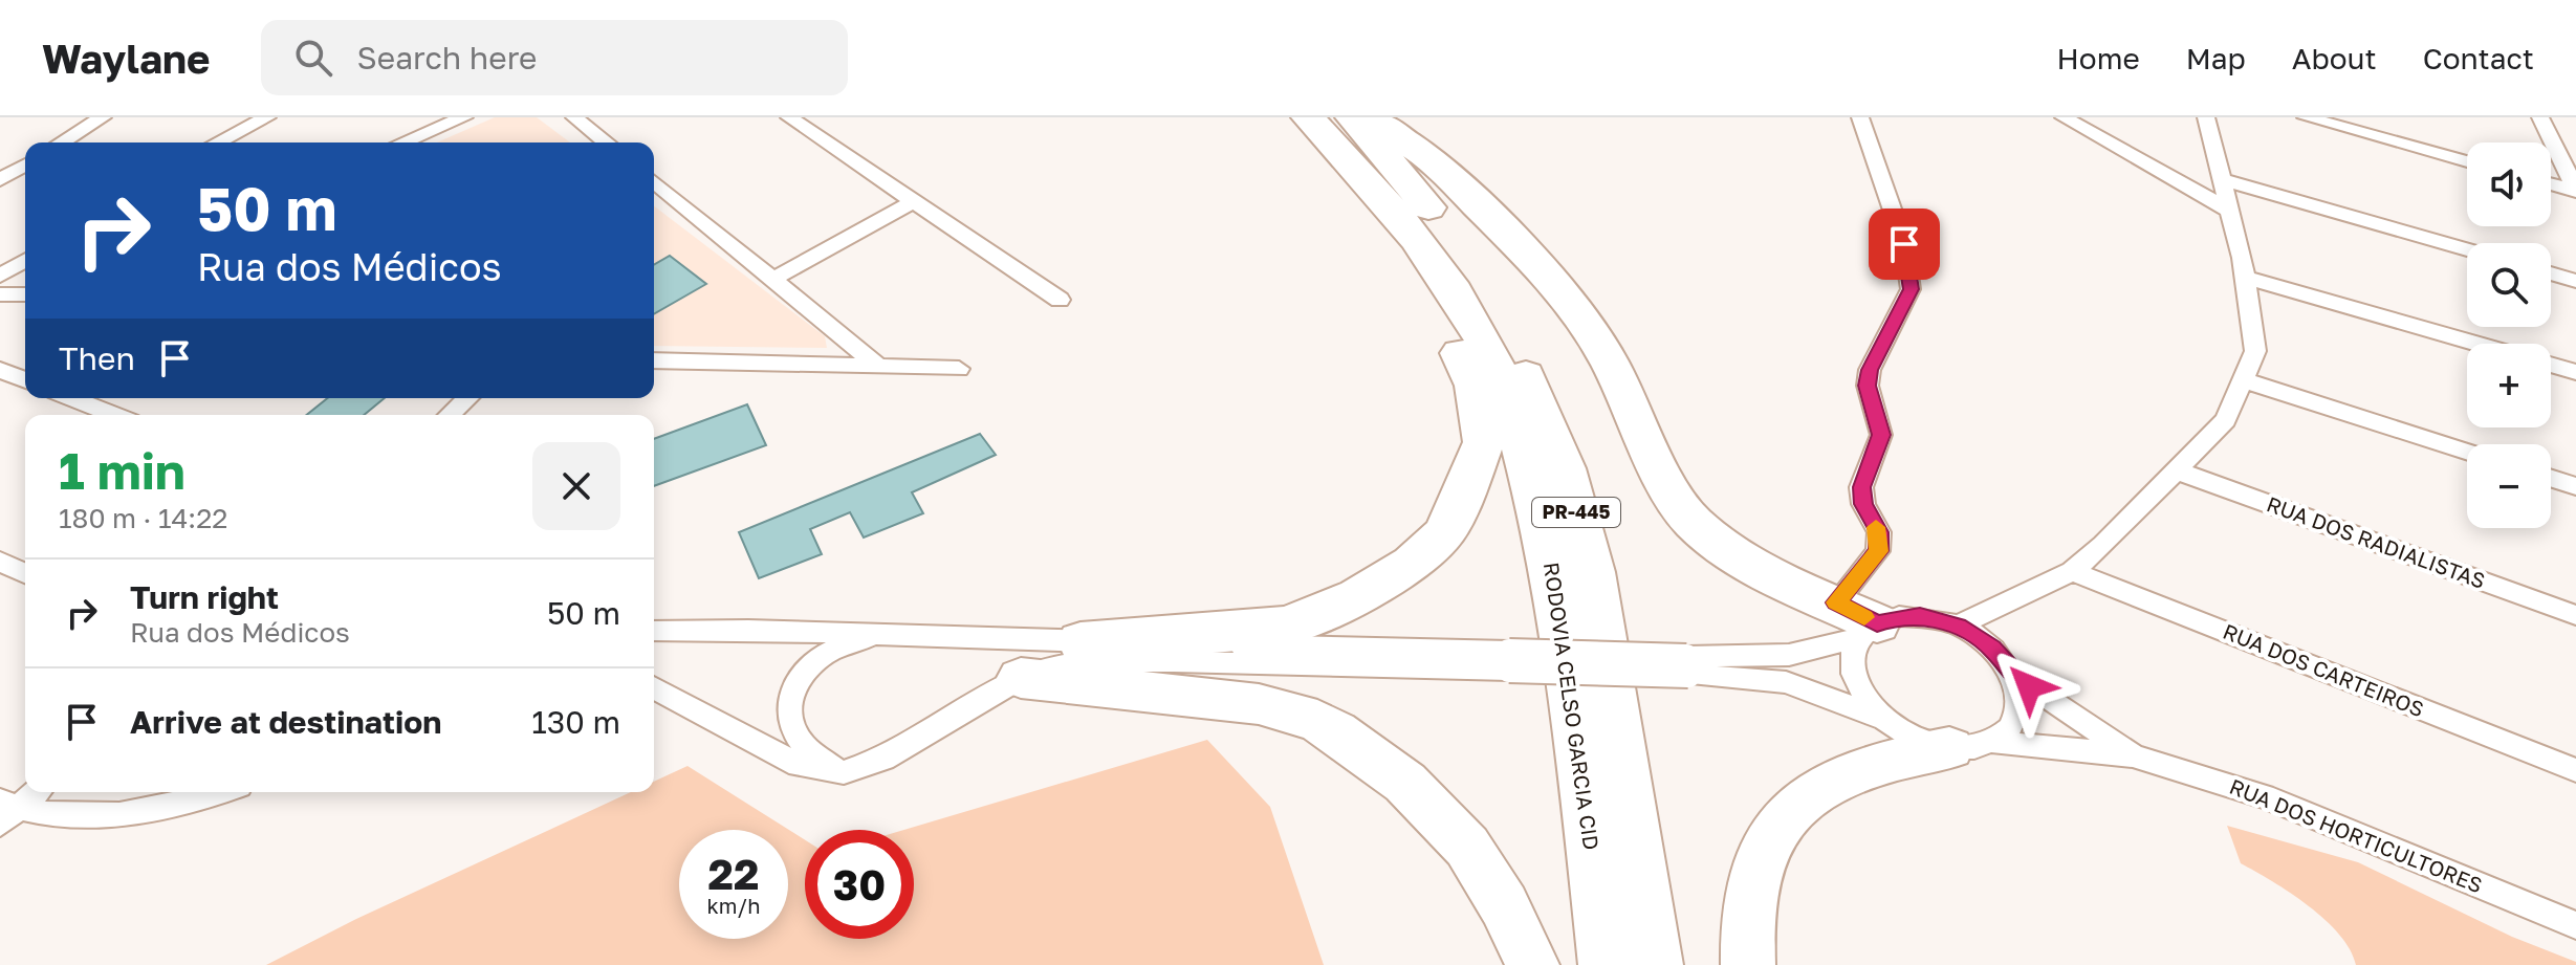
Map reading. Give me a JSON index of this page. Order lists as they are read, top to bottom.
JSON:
{
  "streets": {
    "highway": ["PR-445", "RODOVIA CELSO GARCIA CID"],
    "street": ["RUA DOS RADIALISTAS", "RUA DOS CARTEIROS", "RUA DOS HORTICULTORES"]
  },
  "page": {
    "header": "Waylane",
    "search": "Search here",
    "nav": [
      "Home",
      "Map",
      "About",
      "Contact"
    ],
    "map_buttons": ["+", "−"],
    "turn": ["50 m", "Rua dos Médicos"],
    "then": "Then",
    "heading": ["1 min", "180 m · 14:22"],
    "list": [
      {
        "name": "Turn right",
        "note": "Rua dos Médicos",
        "value": "50 m"
      },
      {
        "name": "Arrive at destination",
        "value": "130 m"
      }
    ],
    "speed": "22 km/h",
    "limit": "30"
  }
}
